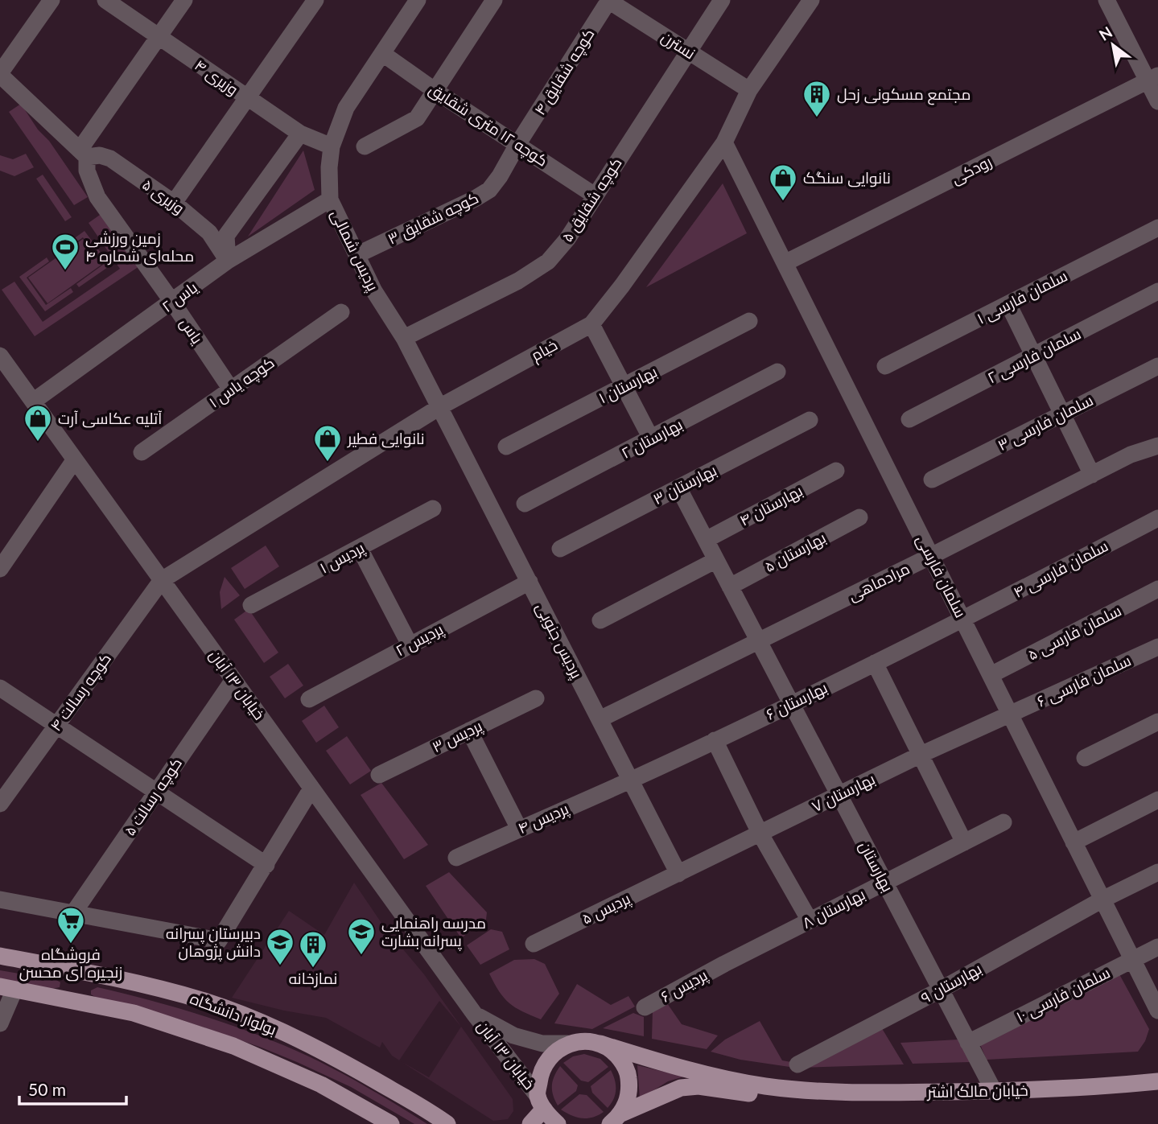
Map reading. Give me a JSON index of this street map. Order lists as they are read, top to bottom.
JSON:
{
  "streets": {
    "main road": ["بولوار دانشگاه", "خیابان مالک اشتر"],
    "street": [
      "نسترن",
      "کوچه شقایق ۴",
      "وزیری ۴",
      "کوچه ۱۲ متری شقایق",
      "رودکی",
      "وزیری ۵",
      "کوچه شقایق ۵",
      "کوچه شقایق ۳",
      "پردیس شمالی",
      "یاس ۲",
      "سلمان فارسی ۱",
      "یاس",
      "خیام",
      "سلمان فارسی ۲",
      "کوچه یاس ۱",
      "بهارستان ۱",
      "سلمان فارسی ۳",
      "بهارستان ۲",
      "بهارستان ۳",
      "بهارستان ۴",
      "بهارستان ۵",
      "پردیس ۱",
      "سلمان فارسی ۴",
      "سلمان فارسی",
      "مرادماهی",
      "سلمان فارسی ۵",
      "پردیس ۲",
      "پردیس جنوبی",
      "سلمان فارسی ۶",
      "خیابان ۱۳ آبان",
      "کوچه رسالت ۴",
      "بهارستان ۶",
      "پردیس ۳",
      "بهارستان ۷",
      "کوچه رسالت ۵",
      "پردیس ۴",
      "بهارستان",
      "پردیس ۵",
      "بهارستان ۸",
      "بهارستان ۹",
      "پردیس ۶",
      "سلمان فارسی ۱۰"
    ]
  },
  "crossings": [
    ["نسترن", "کوچه شقایق ۴"],
    ["نسترن", "کوچه شقایق ۵"],
    ["نسترن", "خیام"],
    ["کوچه شقایق ۴", "کوچه ۱۲ متری شقایق"],
    ["کوچه شقایق ۴", "کوچه شقایق ۳"],
    ["وزیری ۴", "پردیس شمالی"],
    ["کوچه ۱۲ متری شقایق", "کوچه شقایق ۵"],
    ["کوچه ۱۲ متری شقایق", "کوچه شقایق ۳"],
    ["کوچه ۱۲ متری شقایق", "پردیس شمالی"],
    ["رودکی", "سلمان فارسی"],
    ["وزیری ۵", "یاس ۲"],
    ["وزیری ۵", "یاس"],
    ["کوچه شقایق ۵", "پردیس شمالی"],
    ["کوچه شقایق ۳", "پردیس شمالی"],
    ["پردیس شمالی", "یاس ۲"],
    ["پردیس شمالی", "خیام"],
    ["پردیس شمالی", "پردیس جنوبی"],
    ["یاس ۲", "یاس"],
    ["یاس ۲", "خیابان ۱۳ آبان"],
    ["یاس", "کوچه یاس ۱"],
    ["خیام", "سلمان فارسی"],
    ["خیام", "پردیس جنوبی"],
    ["خیام", "خیابان ۱۳ آبان"],
    ["خیام", "کوچه رسالت ۴"],
    ["بهارستان ۳", "بهارستان"],
    ["بهارستان ۴", "بهارستان"],
    ["بهارستان ۵", "بهارستان"],
    ["سلمان فارسی ۴", "سلمان فارسی"],
    ["سلمان فارسی ۴", "بهارستان ۶"],
    ["سلمان فارسی", "مرادماهی"],
    ["سلمان فارسی", "سلمان فارسی ۵"],
    ["سلمان فارسی", "سلمان فارسی ۶"],
    ["سلمان فارسی", "بهارستان ۶"],
    ["سلمان فارسی", "بهارستان ۷"],
    ["سلمان فارسی", "بهارستان ۹"],
    ["سلمان فارسی", "سلمان فارسی ۱۰"],
    ["مرادماهی", "پردیس جنوبی"],
    ["مرادماهی", "بهارستان"],
    ["پردیس ۲", "پردیس جنوبی"],
    ["پردیس جنوبی", "بهارستان ۶"],
    ["پردیس جنوبی", "بهارستان ۷"],
    ["پردیس جنوبی", "پردیس ۴"],
    ["پردیس جنوبی", "پردیس ۵"],
    ["سلمان فارسی ۶", "بهارستان ۷"],
    ["خیابان ۱۳ آبان", "کوچه رسالت ۴"],
    ["خیابان ۱۳ آبان", "کوچه رسالت ۵"],
    ["خیابان ۱۳ آبان", "خیابان مالک اشتر"],
    ["بهارستان ۶", "پردیس ۴"],
    ["بهارستان ۶", "بهارستان"],
    ["بهارستان ۷", "بهارستان"],
    ["بهارستان ۷", "پردیس ۵"],
    ["بهارستان", "بهارستان ۸"],
    ["بهارستان", "بهارستان ۹"],
    ["بهارستان", "سلمان فارسی ۱۰"],
    ["بهارستان", "خیابان مالک اشتر"],
    ["بهارستان ۸", "پردیس ۶"]
  ],
  "places": {
    "building": ["مجتمع مسکونی زحل", "نمازخانه"],
    "shop": ["نانوایی سنگک", "آتلیه عکاسی آرت", "نانوایی فطیر"],
    "sports": ["زمین ورزشی محله‌ای شماره ۴"],
    "supermarket": ["فروشگاه زنجیره ای محسن"],
    "school or university": ["مدرسه راهنمایی پسرانه بشارت", "دبیرستان پسرانه دانش پژوهان"]
  },
  "scale_bar": "50 m",
  "north": "top left"
}
